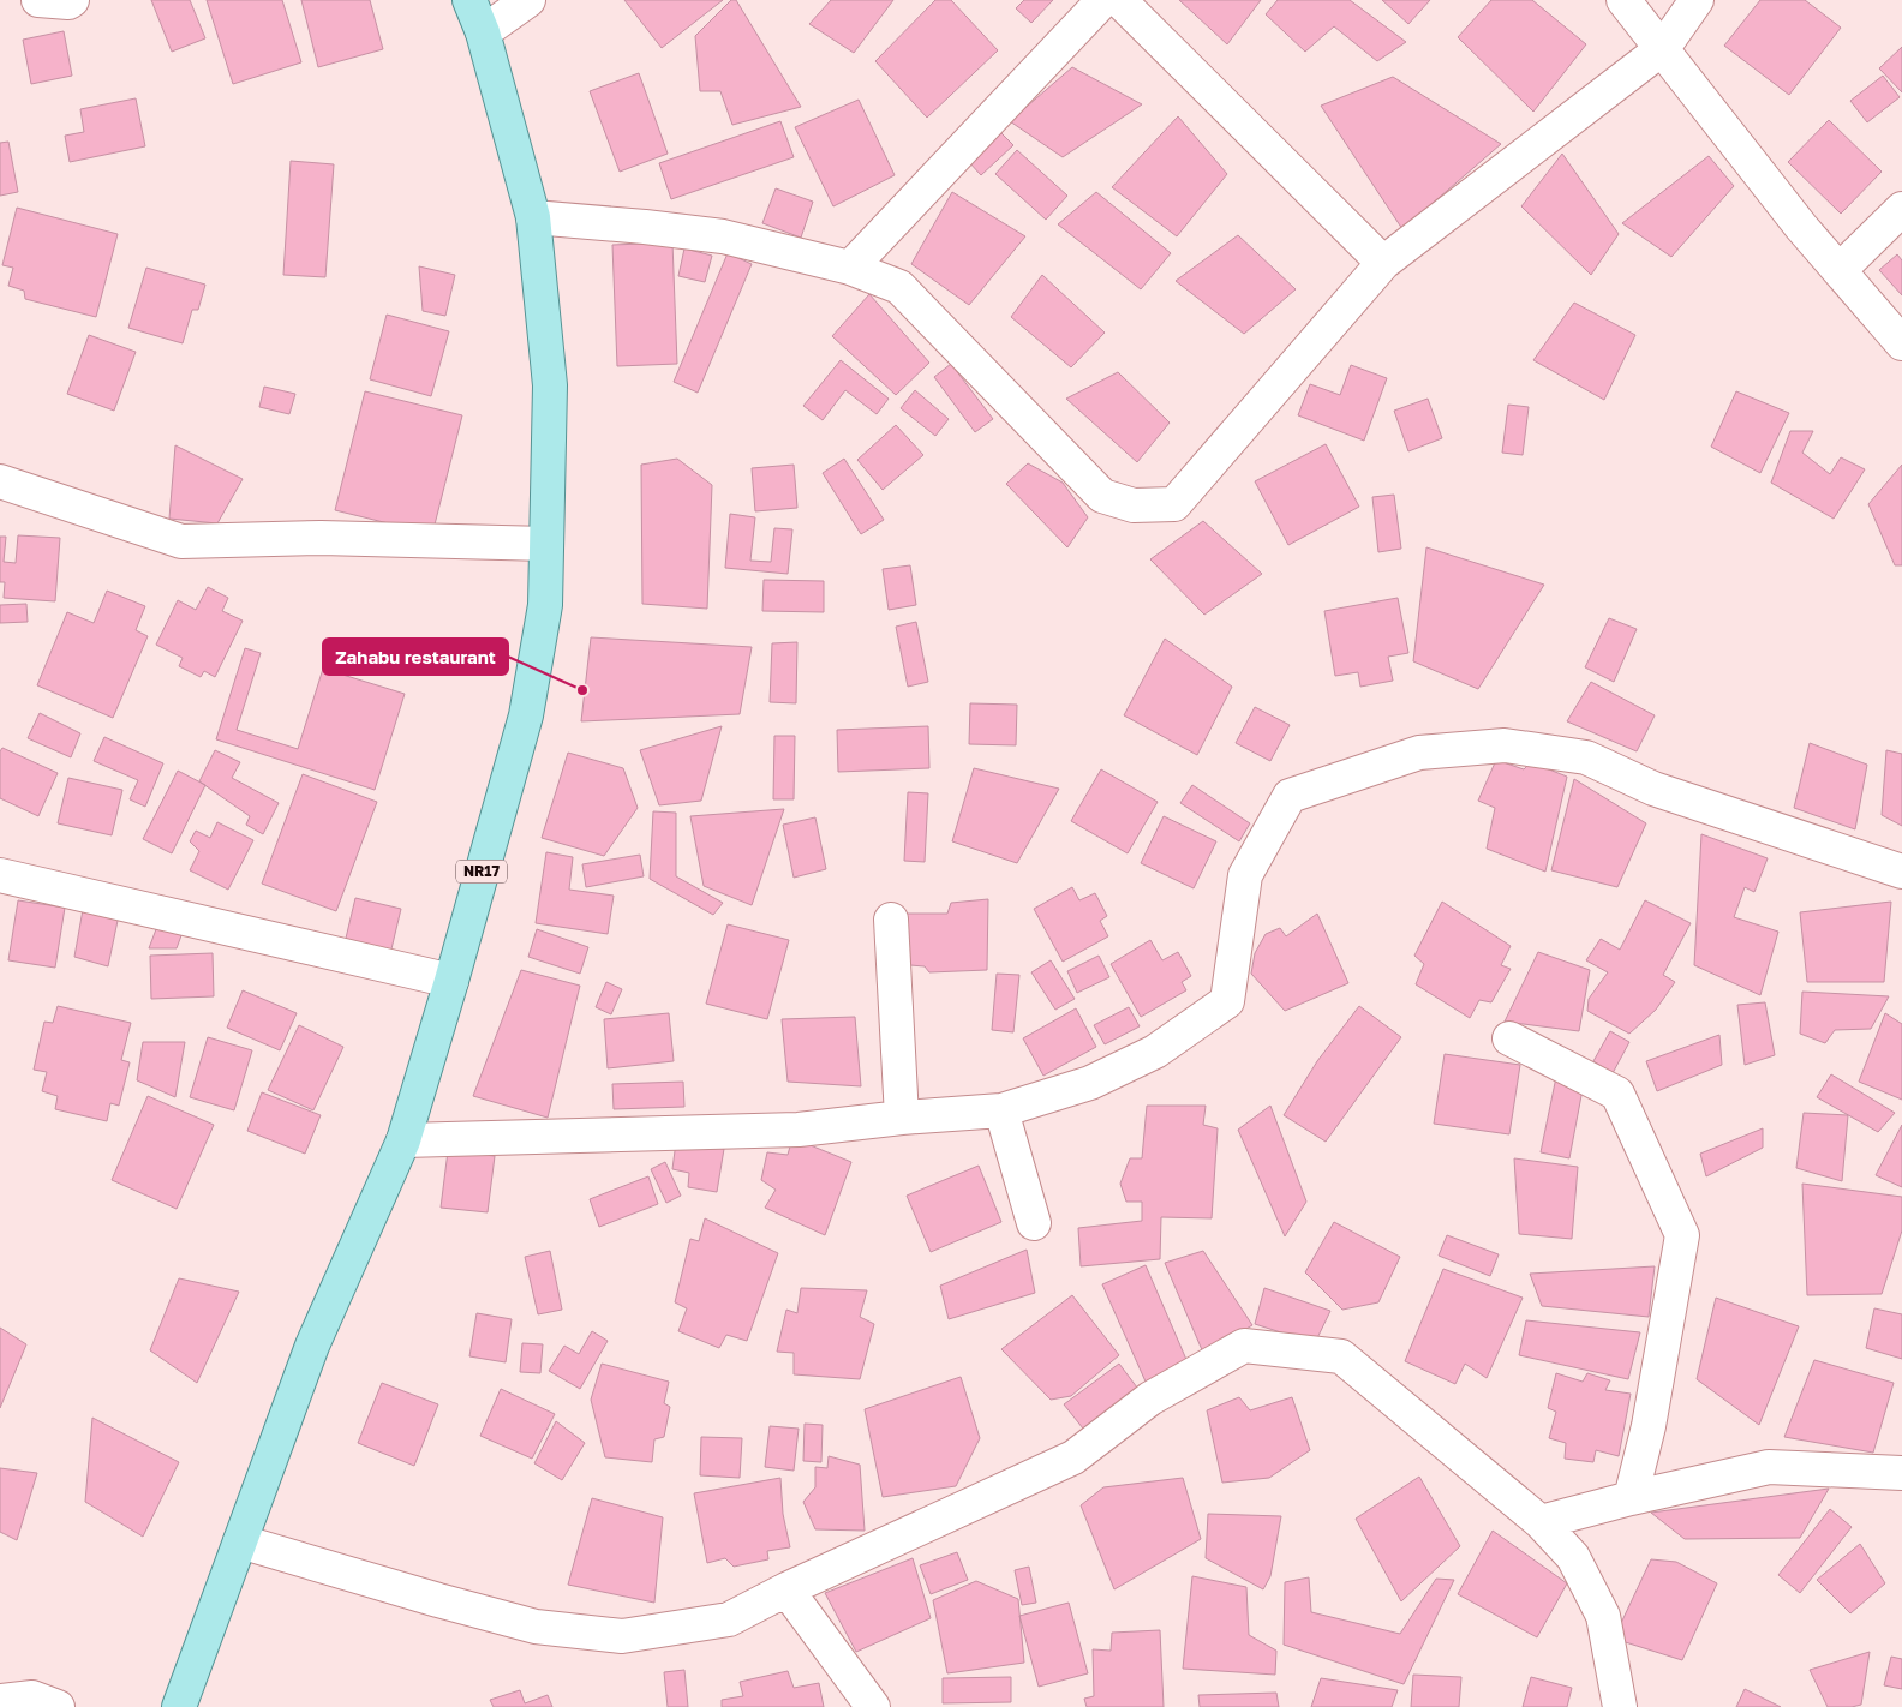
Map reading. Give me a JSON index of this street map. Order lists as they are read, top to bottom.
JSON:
{
  "streets": {
    "main road": ["NR17"]
  },
  "places": ["Zahabu restaurant"]
}
